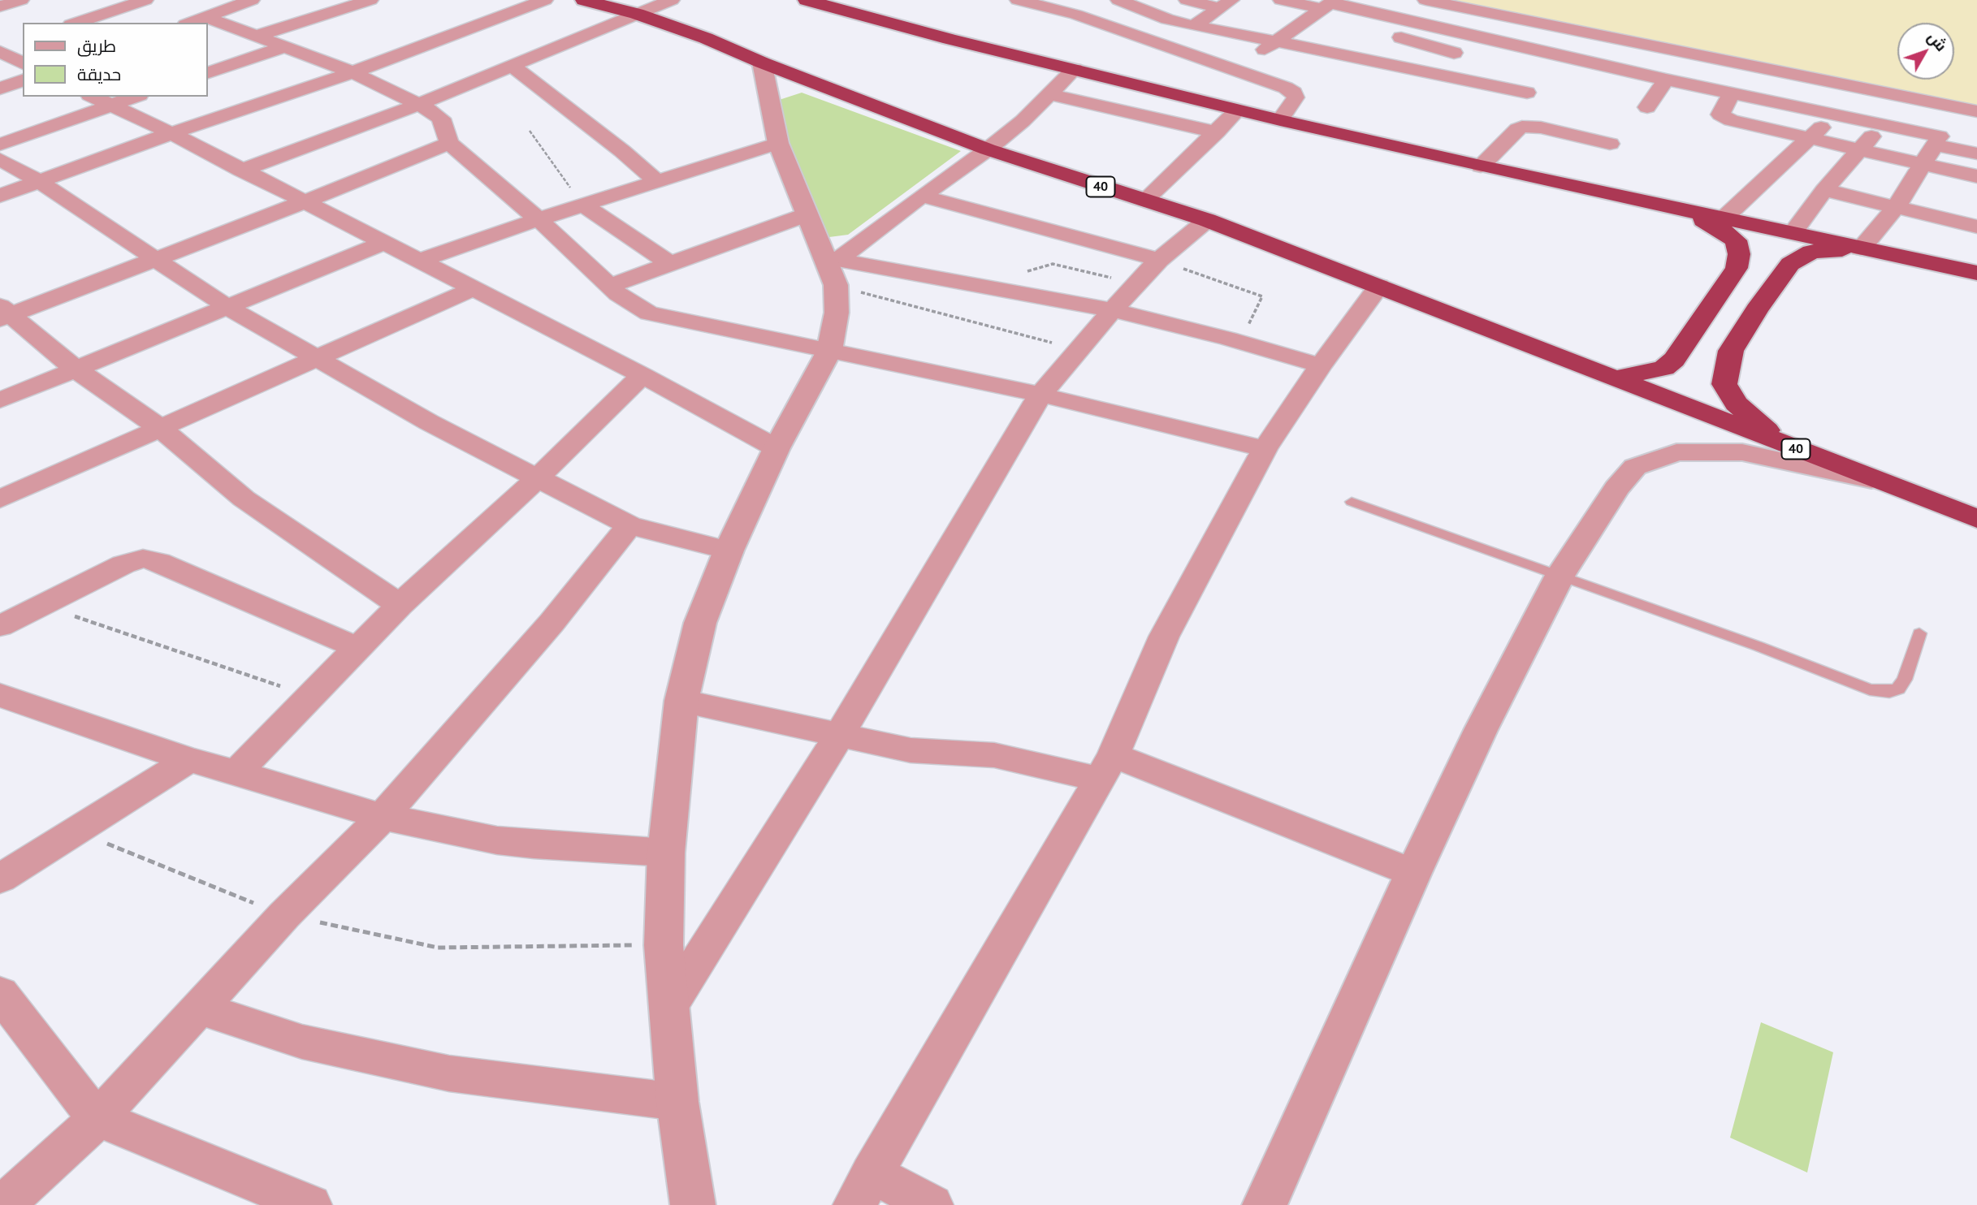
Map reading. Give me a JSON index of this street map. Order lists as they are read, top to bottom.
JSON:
{
  "streets": {
    "highway": ["40"]
  },
  "legend": ["طريق", "حديقة"],
  "north": "top right"
}
